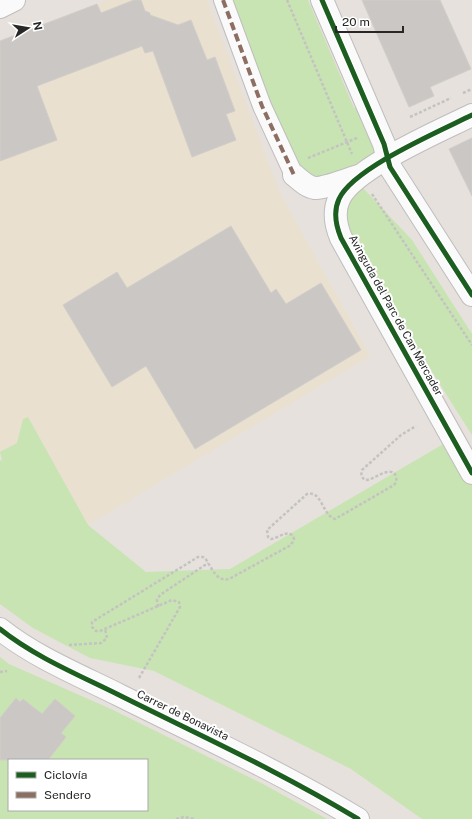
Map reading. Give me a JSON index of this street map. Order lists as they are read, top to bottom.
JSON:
{
  "streets": {
    "street": ["Avinguda del Parc de Can Mercader", "Carrer de Bonavista"]
  },
  "legend": ["Ciclovía", "Sendero"],
  "scale_bar": "20 m",
  "north": "right"
}
